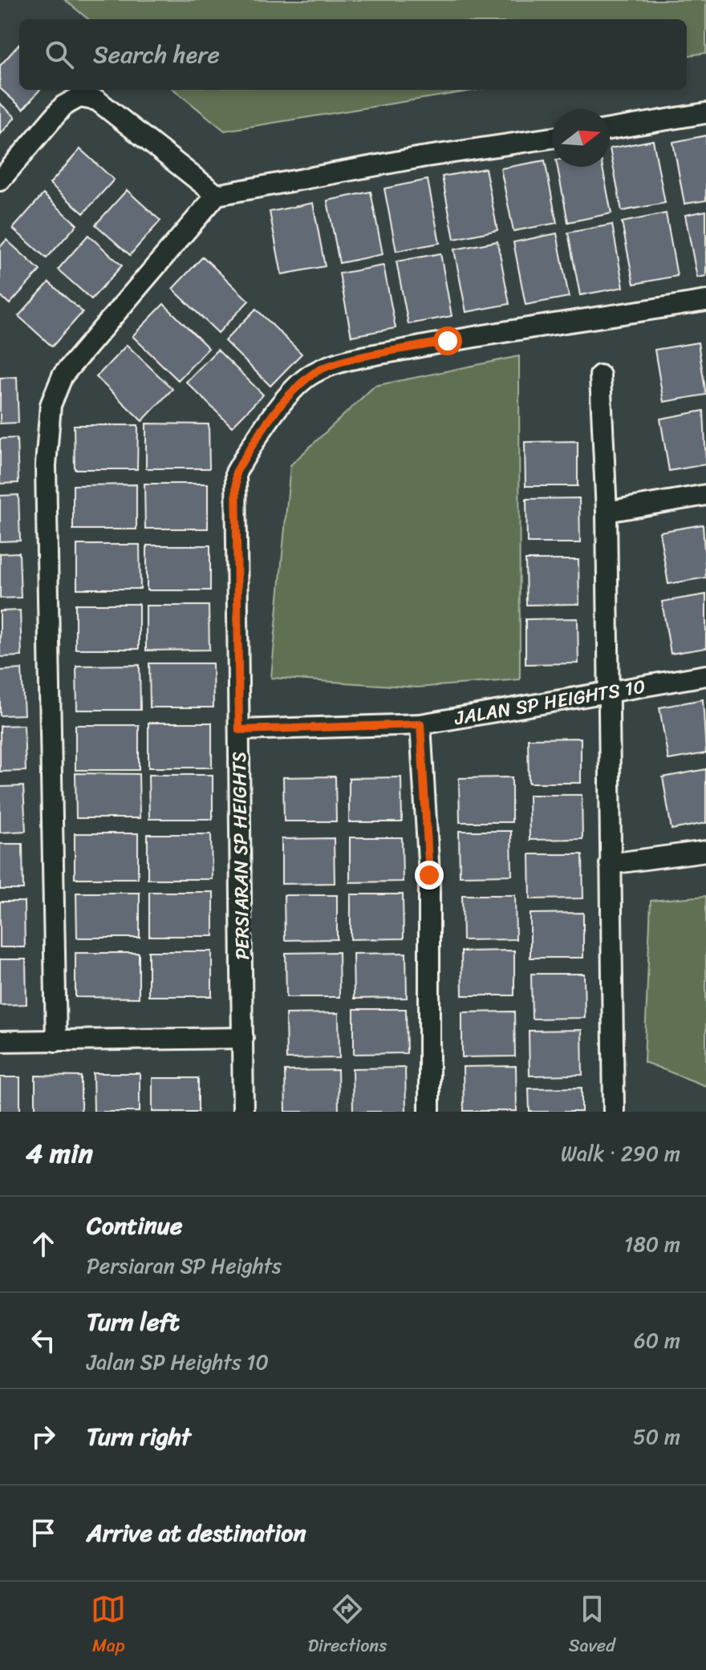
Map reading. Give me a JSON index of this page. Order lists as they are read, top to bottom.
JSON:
{
  "streets": {
    "street": ["JALAN SP HEIGHTS 10", "PERSIARAN SP HEIGHTS"]
  },
  "crossings": [
    ["JALAN SP HEIGHTS 10", "PERSIARAN SP HEIGHTS"]
  ],
  "north": "right",
  "page": {
    "search": "Search here",
    "heading": ["4 min", "Walk · 290 m"],
    "list": [
      ["Continue", "Persiaran SP Heights", "180 m"],
      ["Turn left", "Jalan SP Heights 10", "60 m"],
      ["Turn right", "50 m"],
      "Arrive at destination"
    ],
    "nav": ["Map", "Directions", "Saved"]
  }
}
